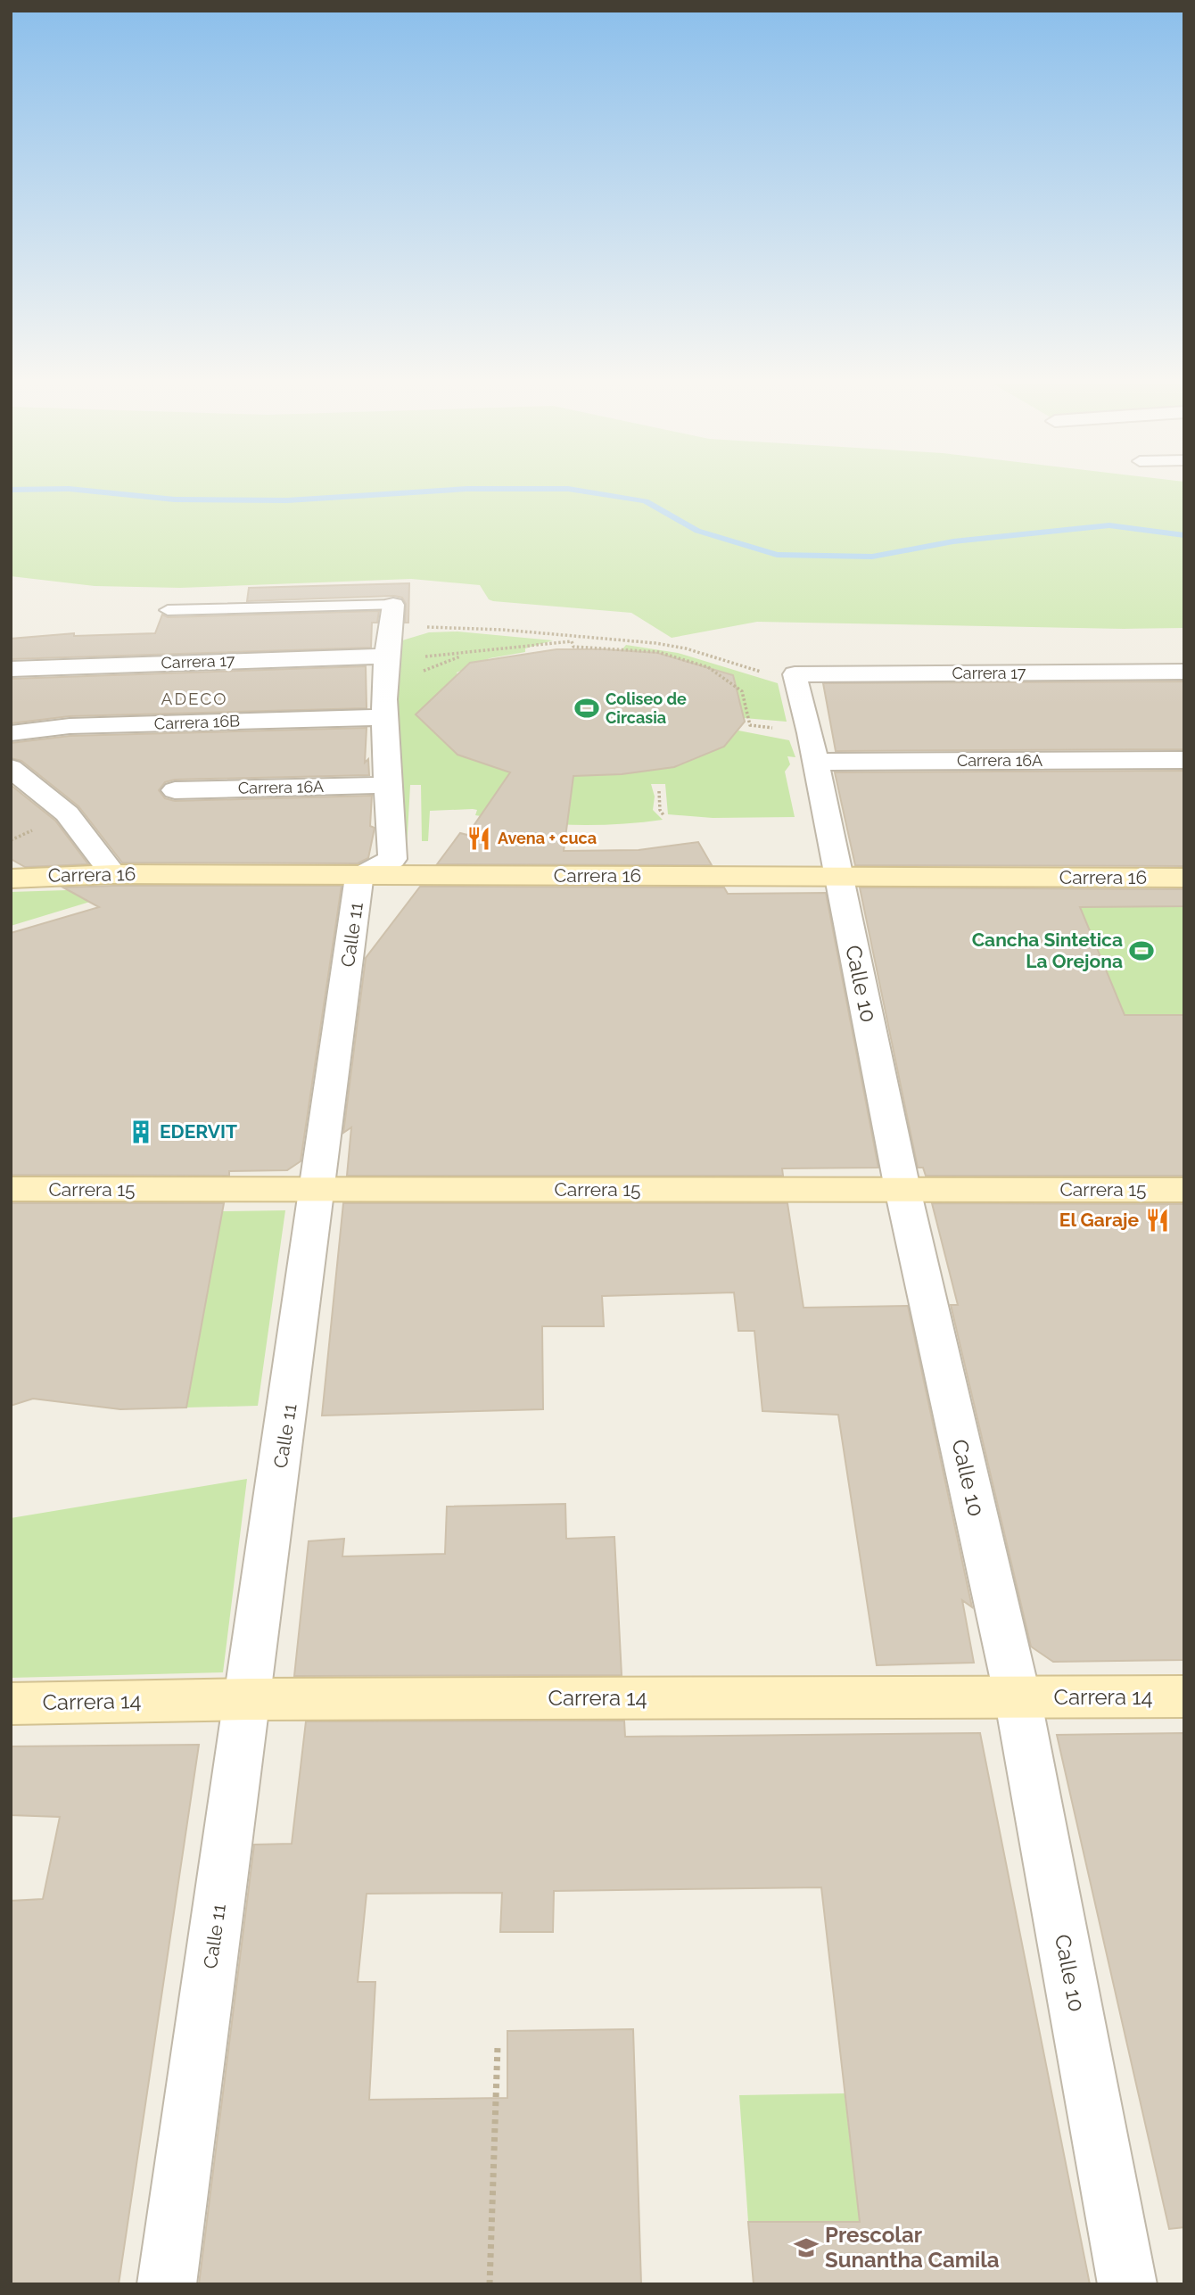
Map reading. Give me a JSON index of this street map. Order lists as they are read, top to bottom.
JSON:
{
  "streets": {
    "main road": ["Carrera 16", "Carrera 15", "Carrera 14"],
    "street": [
      "Carrera 17",
      "Carrera 16B",
      "Carrera 16A",
      "Calle 11",
      "Calle 10"
    ]
  },
  "crossings": [
    ["Carrera 17", "Calle 11"],
    ["Carrera 17", "Calle 10"],
    ["Carrera 16B", "Calle 11"],
    ["Carrera 16A", "Calle 11"],
    ["Carrera 16A", "Calle 10"],
    ["Carrera 16", "Calle 11"],
    ["Carrera 16", "Calle 10"],
    ["Calle 11", "Carrera 15"],
    ["Calle 11", "Carrera 14"],
    ["Calle 10", "Carrera 15"],
    ["Calle 10", "Carrera 14"]
  ],
  "districts": ["ADECO"],
  "places": {
    "sports": ["Coliseo de Circasia", "Cancha Sintetica La Orejona"],
    "restaurant": ["Avena + cuca", "El Garaje"],
    "building": ["EDERVIT"],
    "school or university": ["Prescolar Sunantha Camila"]
  }
}
